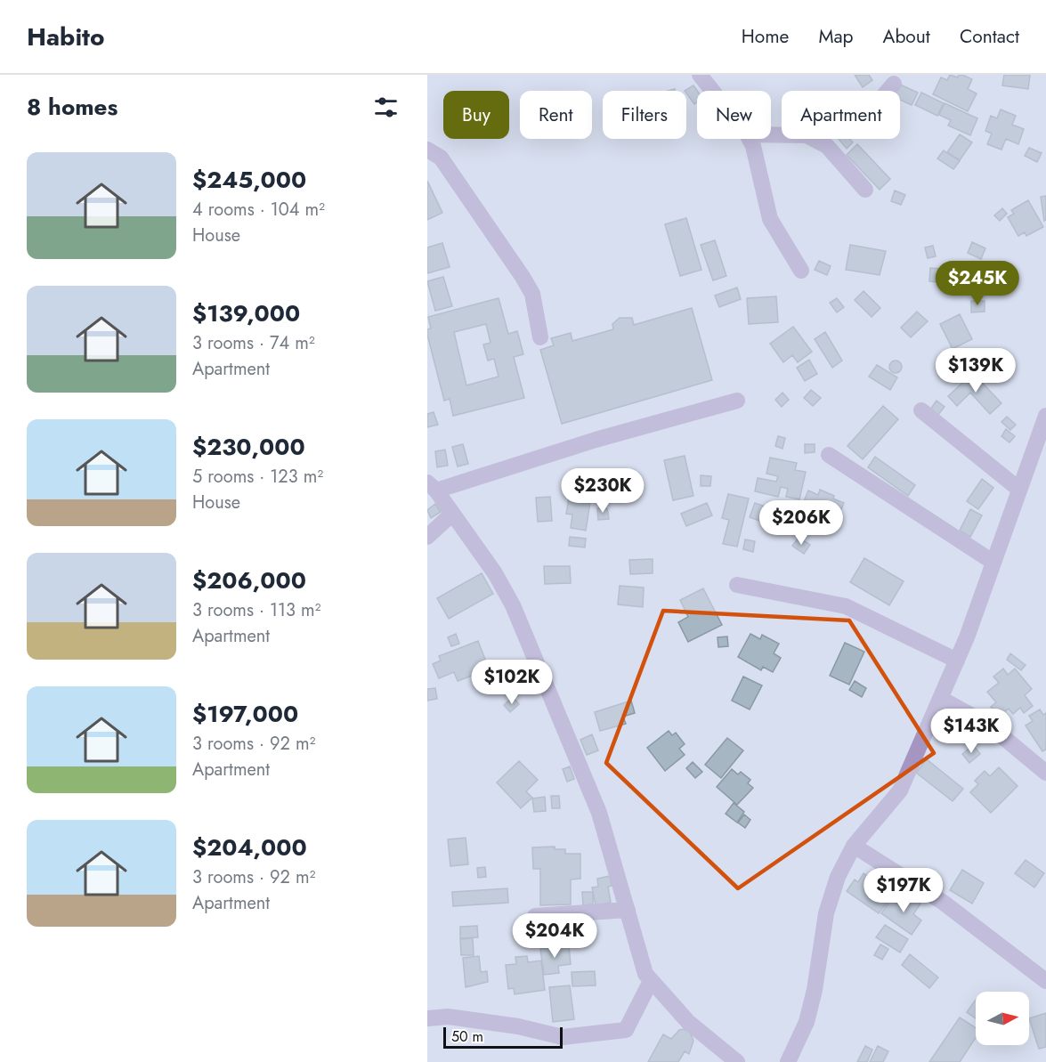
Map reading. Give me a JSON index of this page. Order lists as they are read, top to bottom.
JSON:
{
  "scale_bar": "50 m",
  "north": "right",
  "page": {
    "header": "Habito",
    "nav": [
      "Home",
      "Map",
      "About",
      "Contact"
    ],
    "heading": "8 homes",
    "chip": [
      "Buy",
      "Rent",
      "Filters",
      "New",
      "Apartment"
    ],
    "list": [
      {
        "name": "$245,000",
        "note": "4 rooms · 104 m² · House"
      },
      {
        "name": "$139,000",
        "note": "3 rooms · 74 m² · Apartment"
      },
      {
        "name": "$230,000",
        "note": "5 rooms · 123 m² · House"
      },
      {
        "name": "$206,000",
        "note": "3 rooms · 113 m² · Apartment"
      },
      {
        "name": "$197,000",
        "note": "3 rooms · 92 m² · Apartment"
      },
      {
        "name": "$204,000",
        "note": "3 rooms · 92 m² · Apartment"
      }
    ],
    "price": [
      "$245K",
      "$139K",
      "$230K",
      "$206K",
      "$102K",
      "$143K",
      "$197K",
      "$204K"
    ],
    "scale": "50 m"
  }
}
